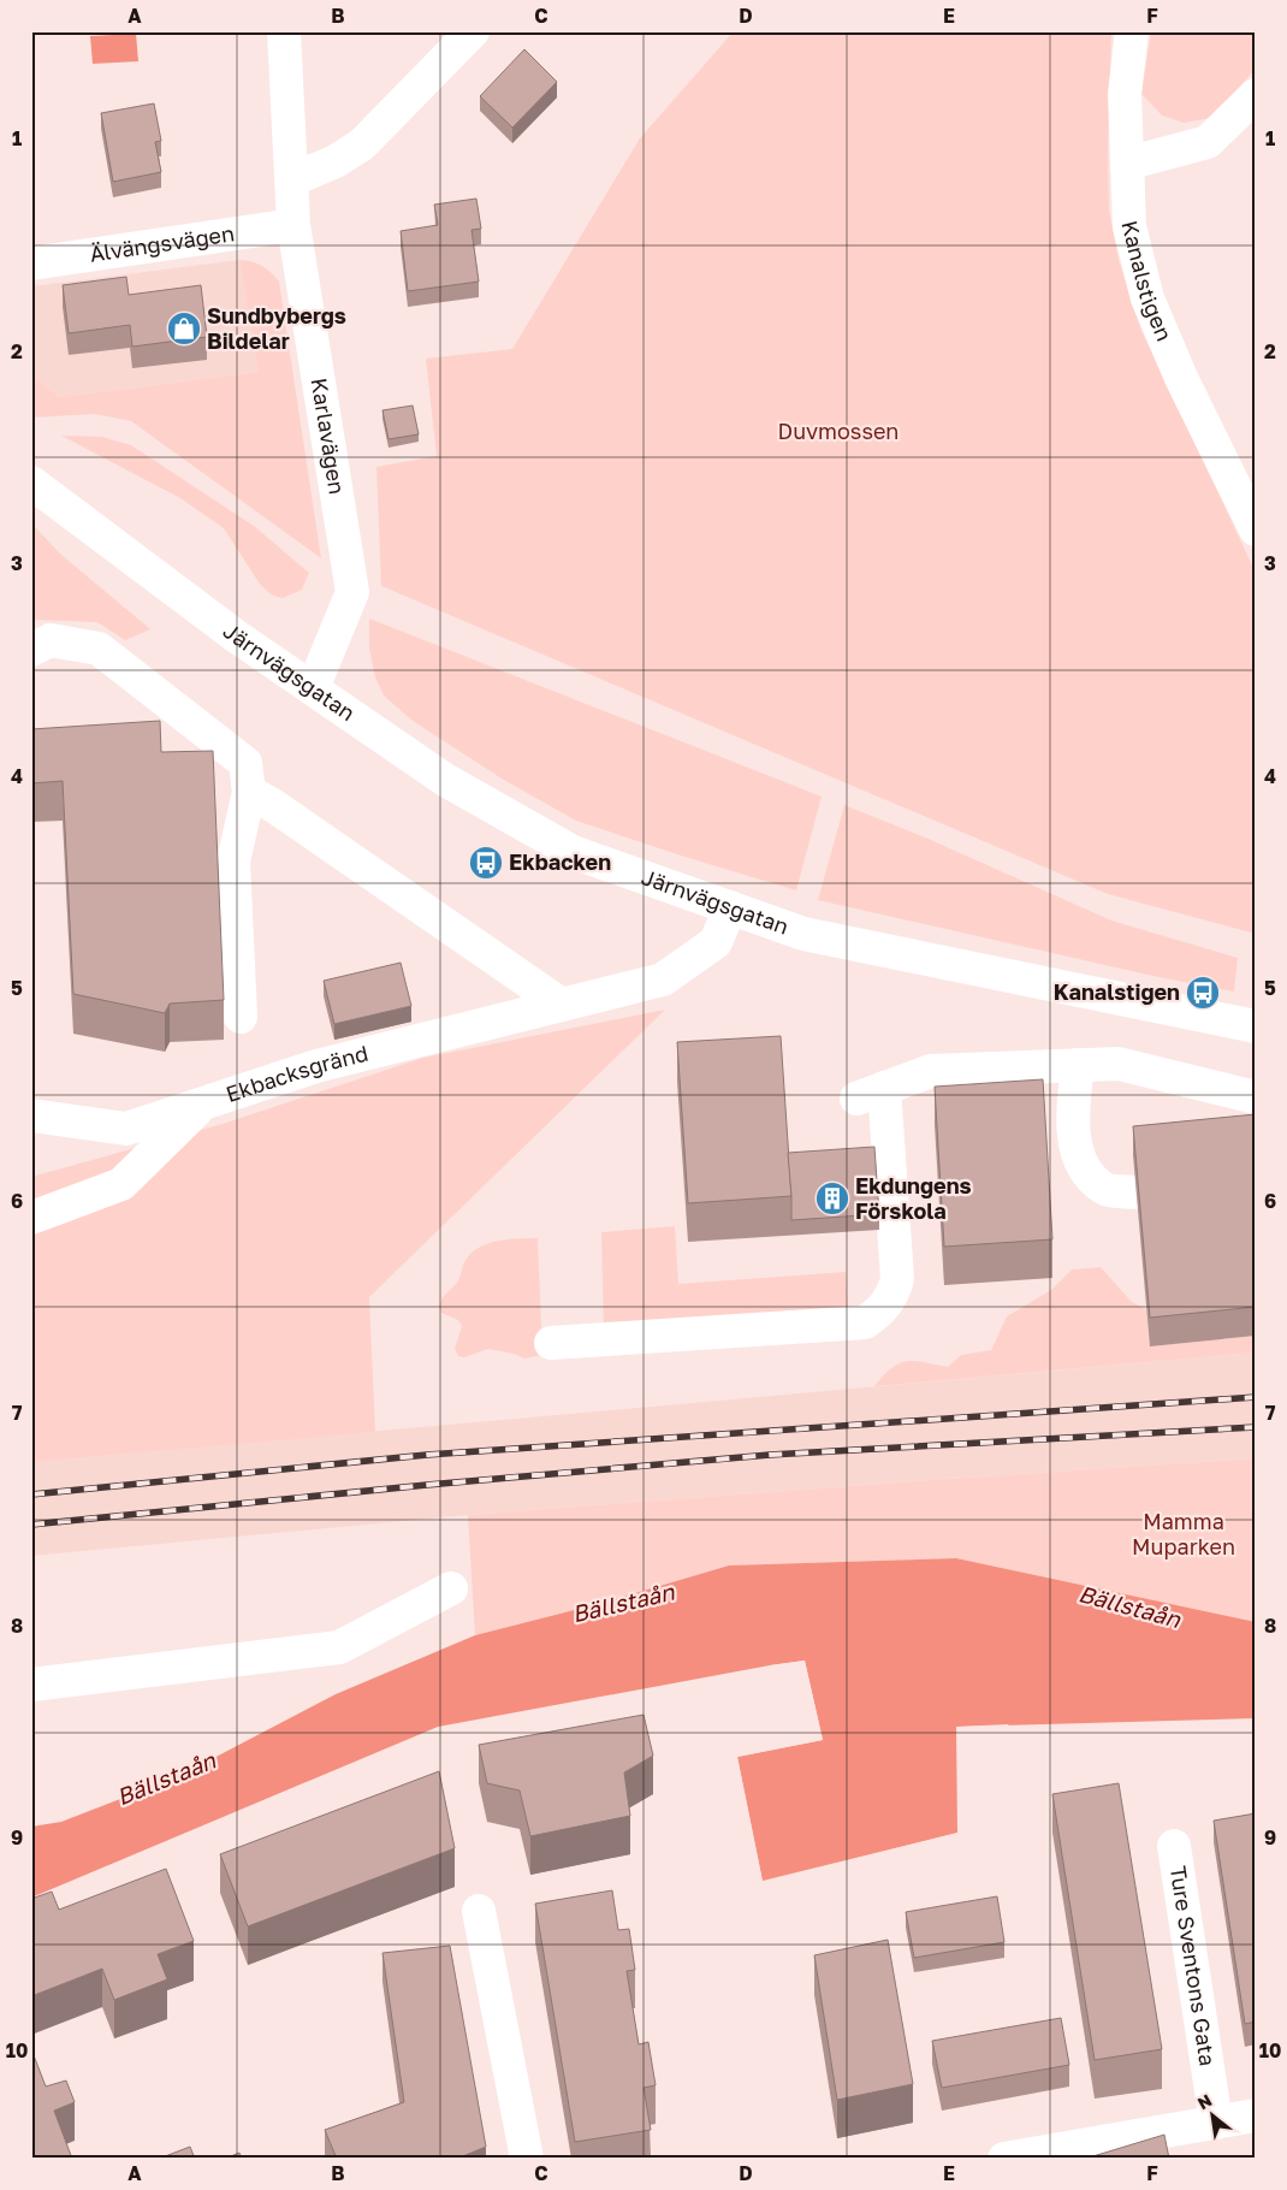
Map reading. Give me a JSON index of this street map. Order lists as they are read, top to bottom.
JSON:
{
  "streets": {
    "street": [
      "Älvängsvägen",
      "Kanalstigen",
      "Karlavägen",
      "Järnvägsgatan",
      "Ekbacksgränd",
      "Ture Sventons Gata"
    ]
  },
  "crossings": [
    ["Älvängsvägen", "Karlavägen"],
    ["Karlavägen", "Järnvägsgatan"],
    ["Järnvägsgatan", "Ekbacksgränd"]
  ],
  "water": ["Bällstaån"],
  "parks": ["Duvmossen", "Mamma Muparken"],
  "places": {
    "shop": ["Sundbybergs Bildelar"],
    "bus stop": ["Ekbacken", "Kanalstigen"],
    "building": ["Ekdungens Förskola"]
  },
  "north": "top left",
  "grid": {
    "columns": [
      "A",
      "B",
      "C",
      "D",
      "E",
      "F"
    ],
    "rows": [
      "1",
      "2",
      "3",
      "4",
      "5",
      "6",
      "7",
      "8",
      "9",
      "10"
    ]
  }
}
